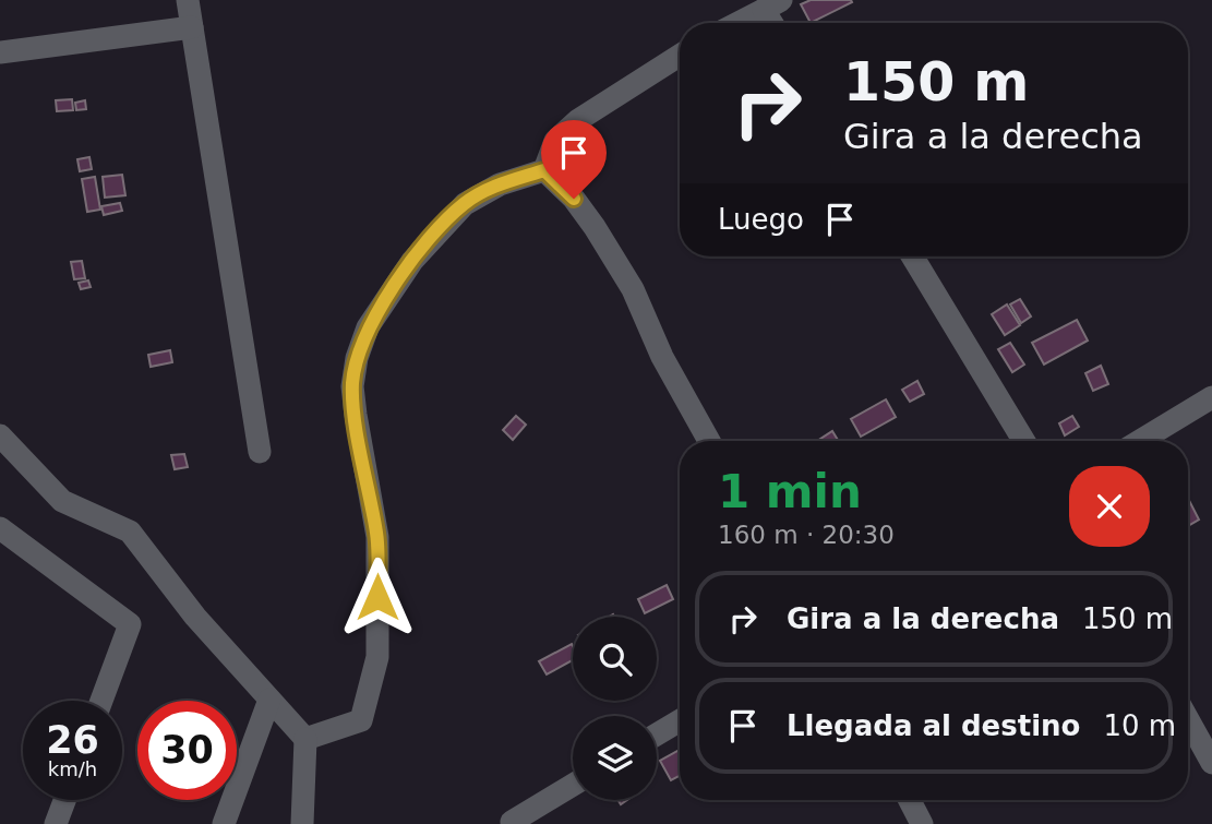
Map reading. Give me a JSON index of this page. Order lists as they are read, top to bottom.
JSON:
{
  "page": {
    "turn": ["150 m", "Gira a la derecha"],
    "then": "Luego",
    "heading": ["1 min", "160 m · 20:30"],
    "list": [
      {
        "name": "Gira a la derecha",
        "value": "150 m"
      },
      {
        "name": "Llegada al destino",
        "value": "10 m"
      }
    ],
    "speed": "26 km/h",
    "limit": "30"
  }
}
